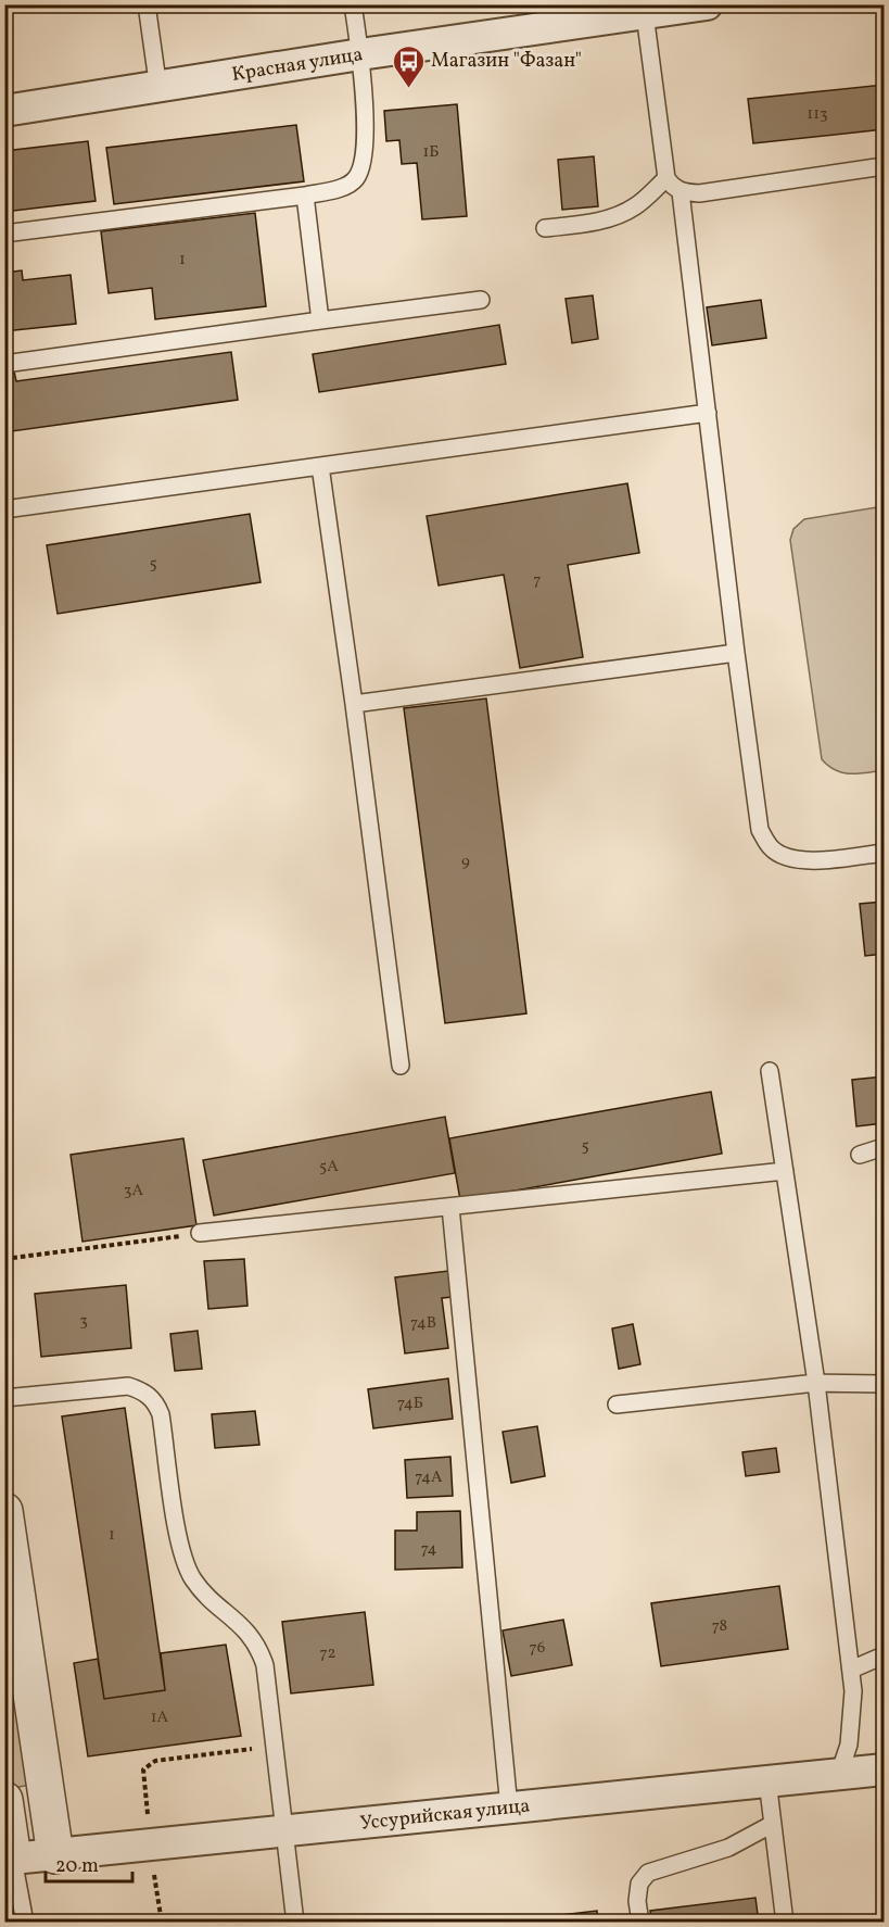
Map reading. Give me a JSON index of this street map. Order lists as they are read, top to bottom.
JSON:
{
  "streets": {
    "street": ["Красная улица", "Уссурийская улица"]
  },
  "places": {
    "bus stop": ["Магазин \"Фазан\""]
  },
  "house_numbers": [
    "113",
    "1Б",
    "1",
    "5",
    "7",
    "9",
    "5",
    "5А",
    "3А",
    "3",
    "74В",
    "74Б",
    "74А",
    "1",
    "74",
    "78",
    "76",
    "72",
    "1А"
  ],
  "scale_bar": "20 m"
}
